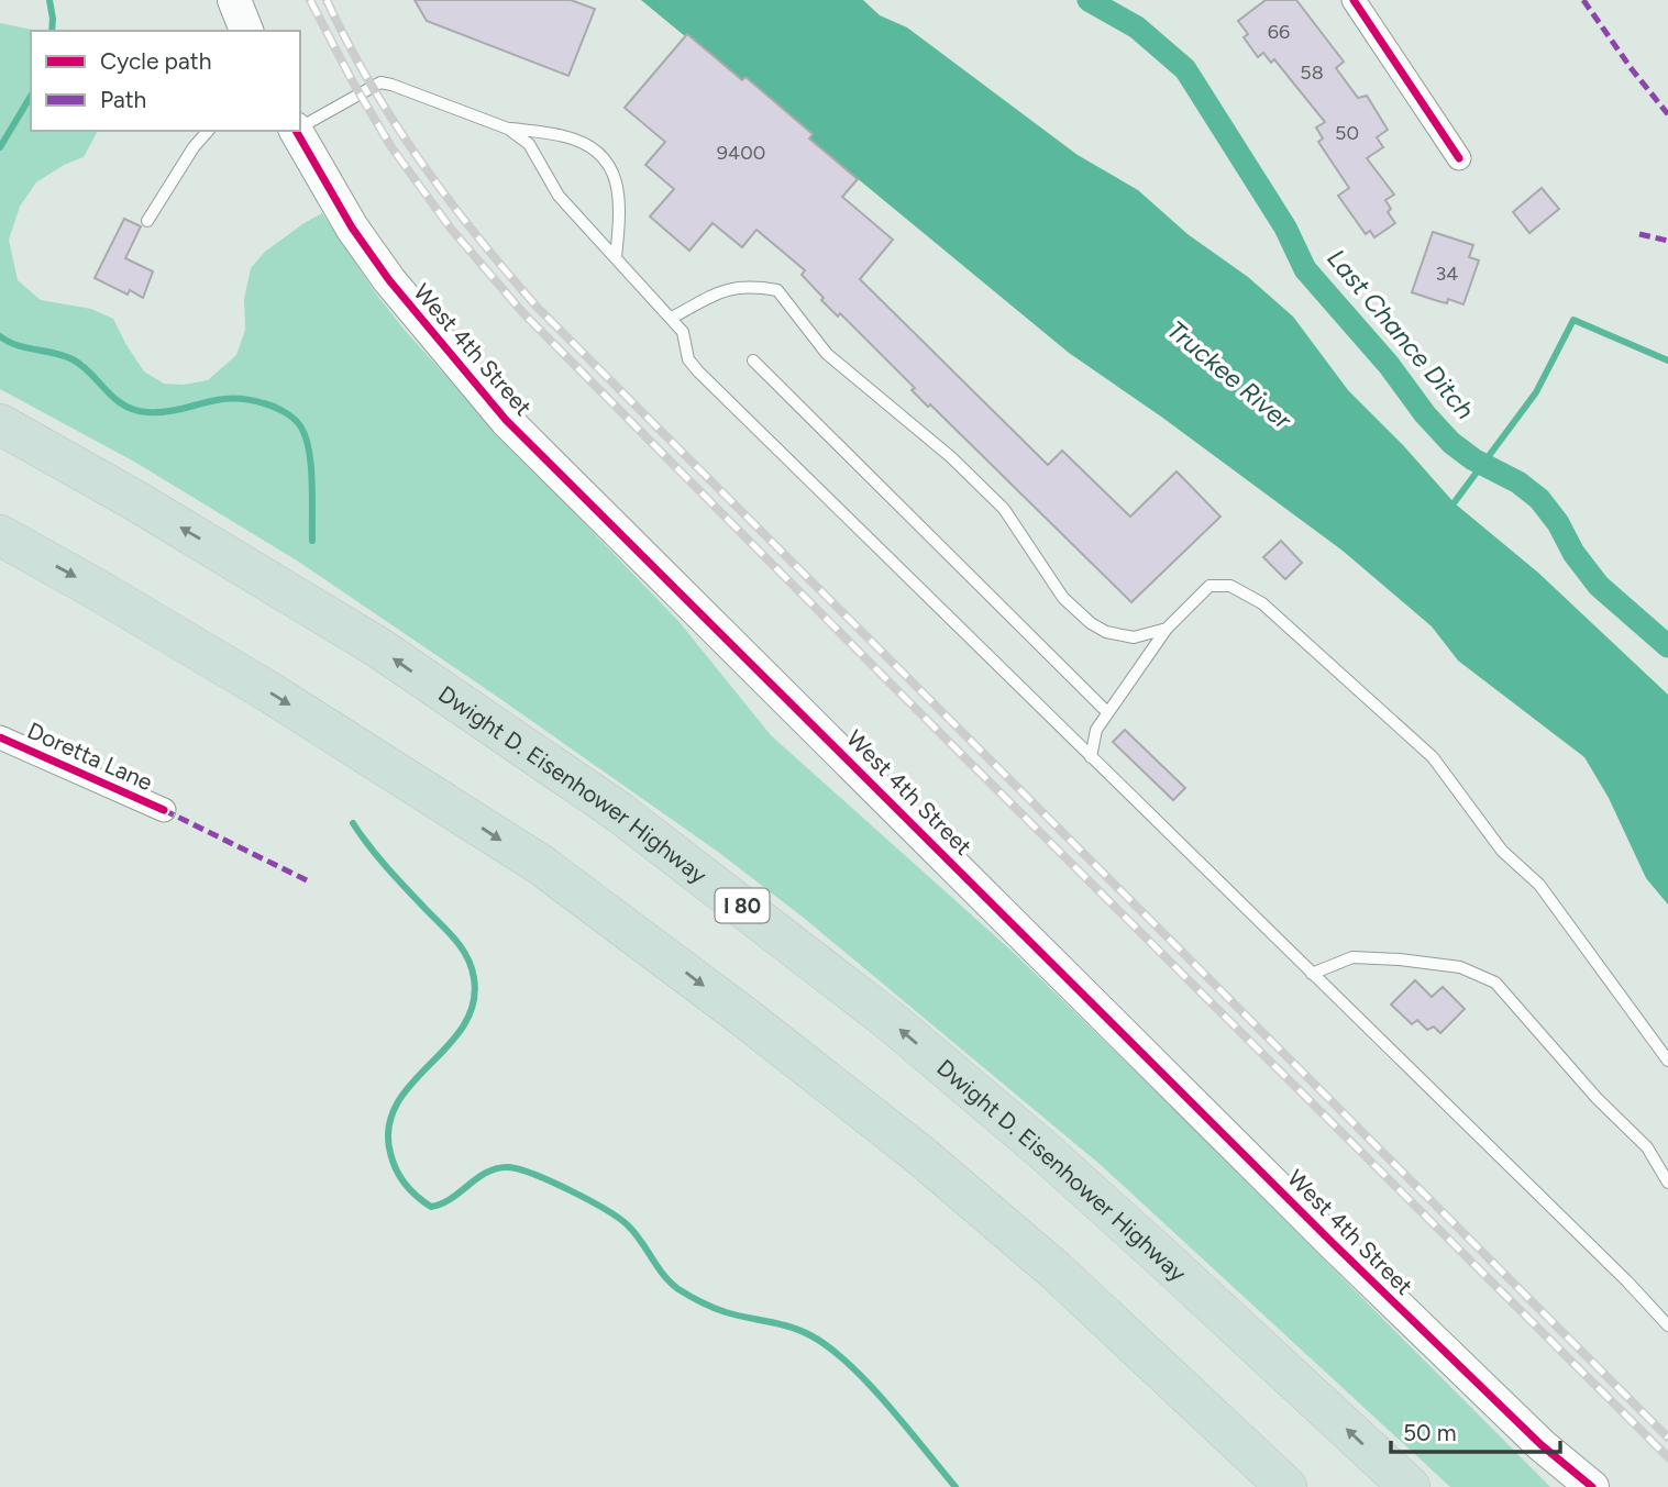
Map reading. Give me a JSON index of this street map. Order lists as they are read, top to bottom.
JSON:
{
  "streets": {
    "highway": ["Dwight D. Eisenhower Highway", "I 80"],
    "main road": ["West 4th Street"],
    "street": ["Doretta Lane"]
  },
  "water": ["Last Chance Ditch", "Truckee River"],
  "house_numbers": [
    "66",
    "58",
    "50",
    "9400",
    "34"
  ],
  "legend": ["Cycle path", "Path"],
  "scale_bar": "50 m"
}
